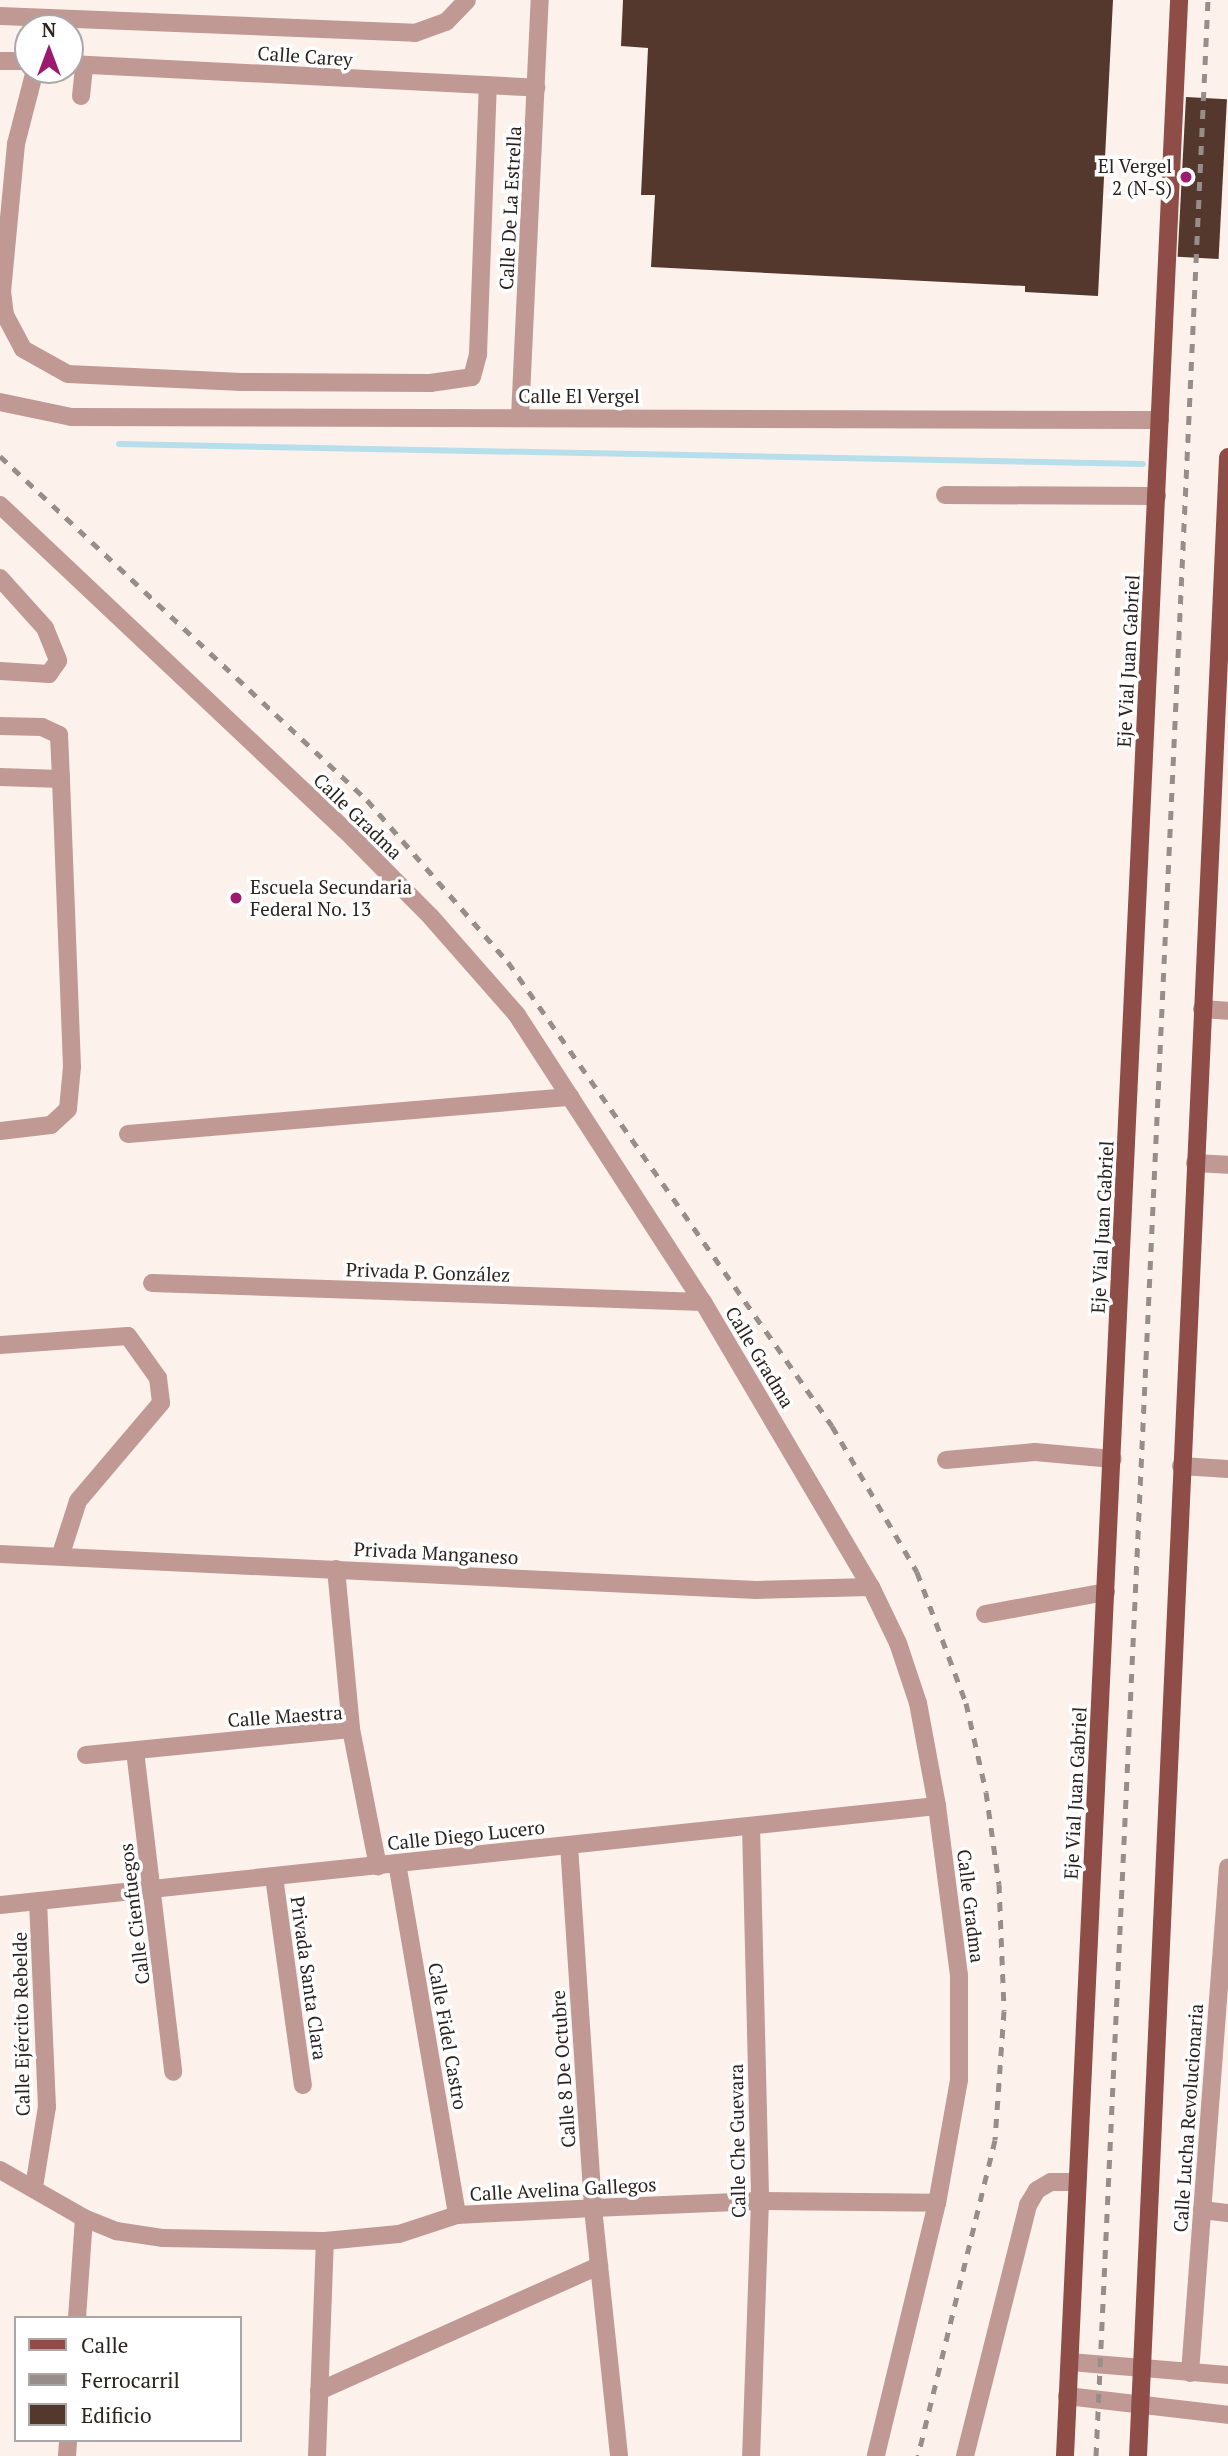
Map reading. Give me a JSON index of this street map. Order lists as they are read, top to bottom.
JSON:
{
  "streets": {
    "main road": ["Eje Vial Juan Gabriel"],
    "street": [
      "Calle Carey",
      "Calle De La Estrella",
      "Calle El Vergel",
      "Calle Gradma",
      "Privada P. González",
      "Privada Manganeso",
      "Calle Maestra",
      "Calle Diego Lucero",
      "Calle Cienfuegos",
      "Privada Santa Clara",
      "Calle Ejército Rebelde",
      "Calle Fidel Castro",
      "Calle 8 De Octubre",
      "Calle Lucha Revolucionaria",
      "Calle Che Guevara",
      "Calle Avelina Gallegos"
    ]
  },
  "crossings": [
    ["Calle Carey", "Calle De La Estrella"],
    ["Calle De La Estrella", "Calle El Vergel"],
    ["Calle El Vergel", "Eje Vial Juan Gabriel"],
    ["Calle Gradma", "Privada P. González"],
    ["Calle Gradma", "Privada Manganeso"],
    ["Calle Gradma", "Calle Diego Lucero"],
    ["Calle Gradma", "Calle Avelina Gallegos"],
    ["Calle Maestra", "Calle Diego Lucero"],
    ["Calle Maestra", "Calle Cienfuegos"],
    ["Calle Diego Lucero", "Calle Cienfuegos"],
    ["Calle Diego Lucero", "Privada Santa Clara"],
    ["Calle Diego Lucero", "Calle Ejército Rebelde"],
    ["Calle Diego Lucero", "Calle Fidel Castro"],
    ["Calle Diego Lucero", "Calle 8 De Octubre"],
    ["Calle Diego Lucero", "Calle Che Guevara"],
    ["Calle Ejército Rebelde", "Calle Avelina Gallegos"],
    ["Calle Fidel Castro", "Calle Avelina Gallegos"],
    ["Calle 8 De Octubre", "Calle Avelina Gallegos"],
    ["Calle Che Guevara", "Calle Avelina Gallegos"]
  ],
  "places": ["El Vergel 2 (N-S)", "Escuela Secundaria Federal No. 13"],
  "legend": ["Calle", "Ferrocarril", "Edificio"],
  "north": "top"
}
